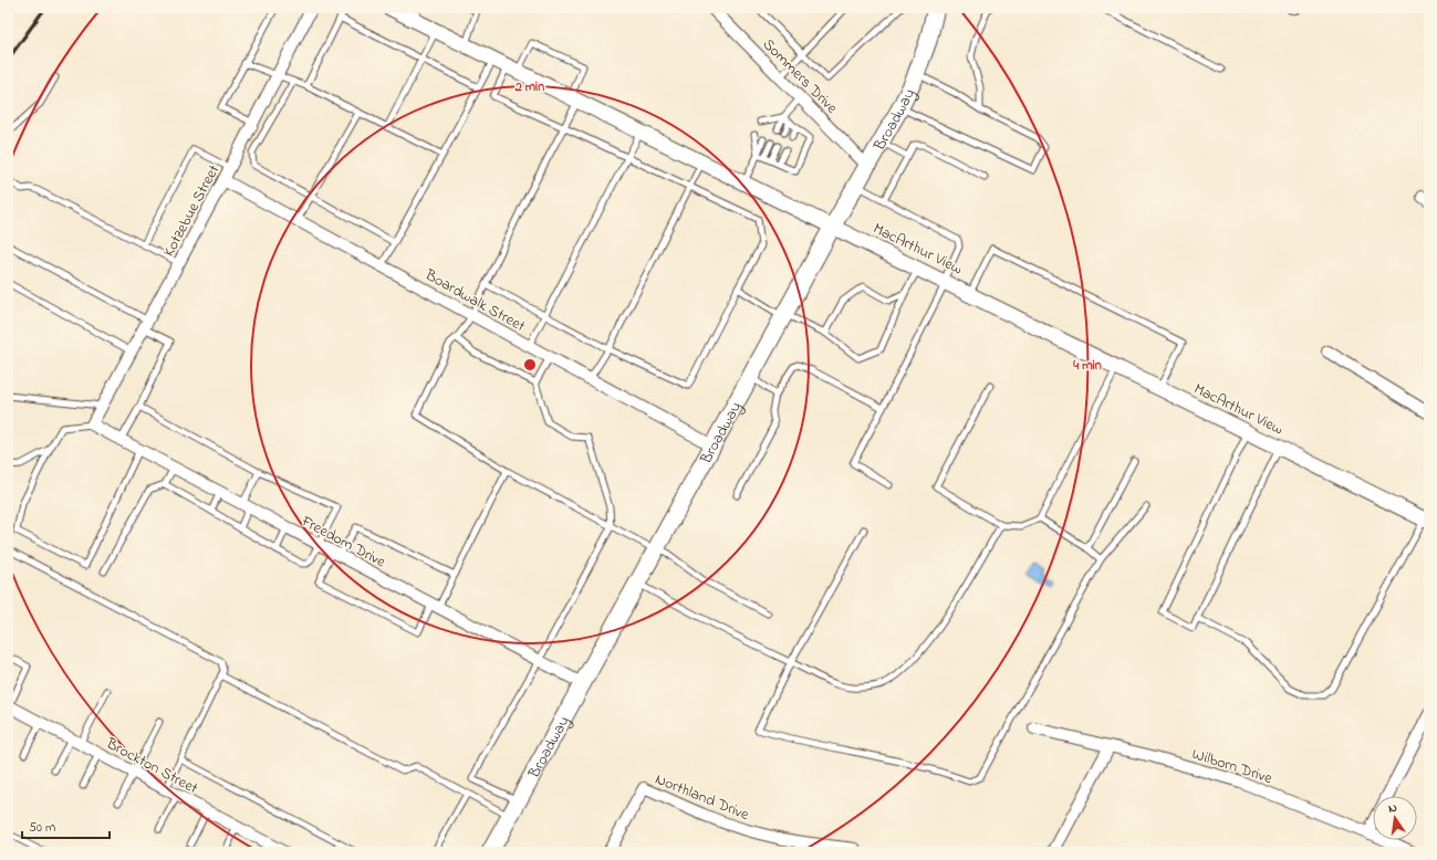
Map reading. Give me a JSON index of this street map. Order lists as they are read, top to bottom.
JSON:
{
  "streets": {
    "main road": ["Broadway"],
    "street": [
      "Sommers Drive",
      "Kotzebue Street",
      "MacArthur View",
      "Boardwalk Street",
      "Freedom Drive",
      "Brockton Street",
      "Wilborn Drive",
      "Northland Drive"
    ]
  },
  "crossings": [
    ["Sommers Drive", "Broadway"],
    ["Broadway", "MacArthur View"],
    ["Broadway", "Boardwalk Street"],
    ["Broadway", "Freedom Drive"],
    ["Kotzebue Street", "Boardwalk Street"],
    ["Kotzebue Street", "Freedom Drive"]
  ],
  "scale_bar": "50 m",
  "north": "top",
  "rings": ["2 min", "4 min"]
}
